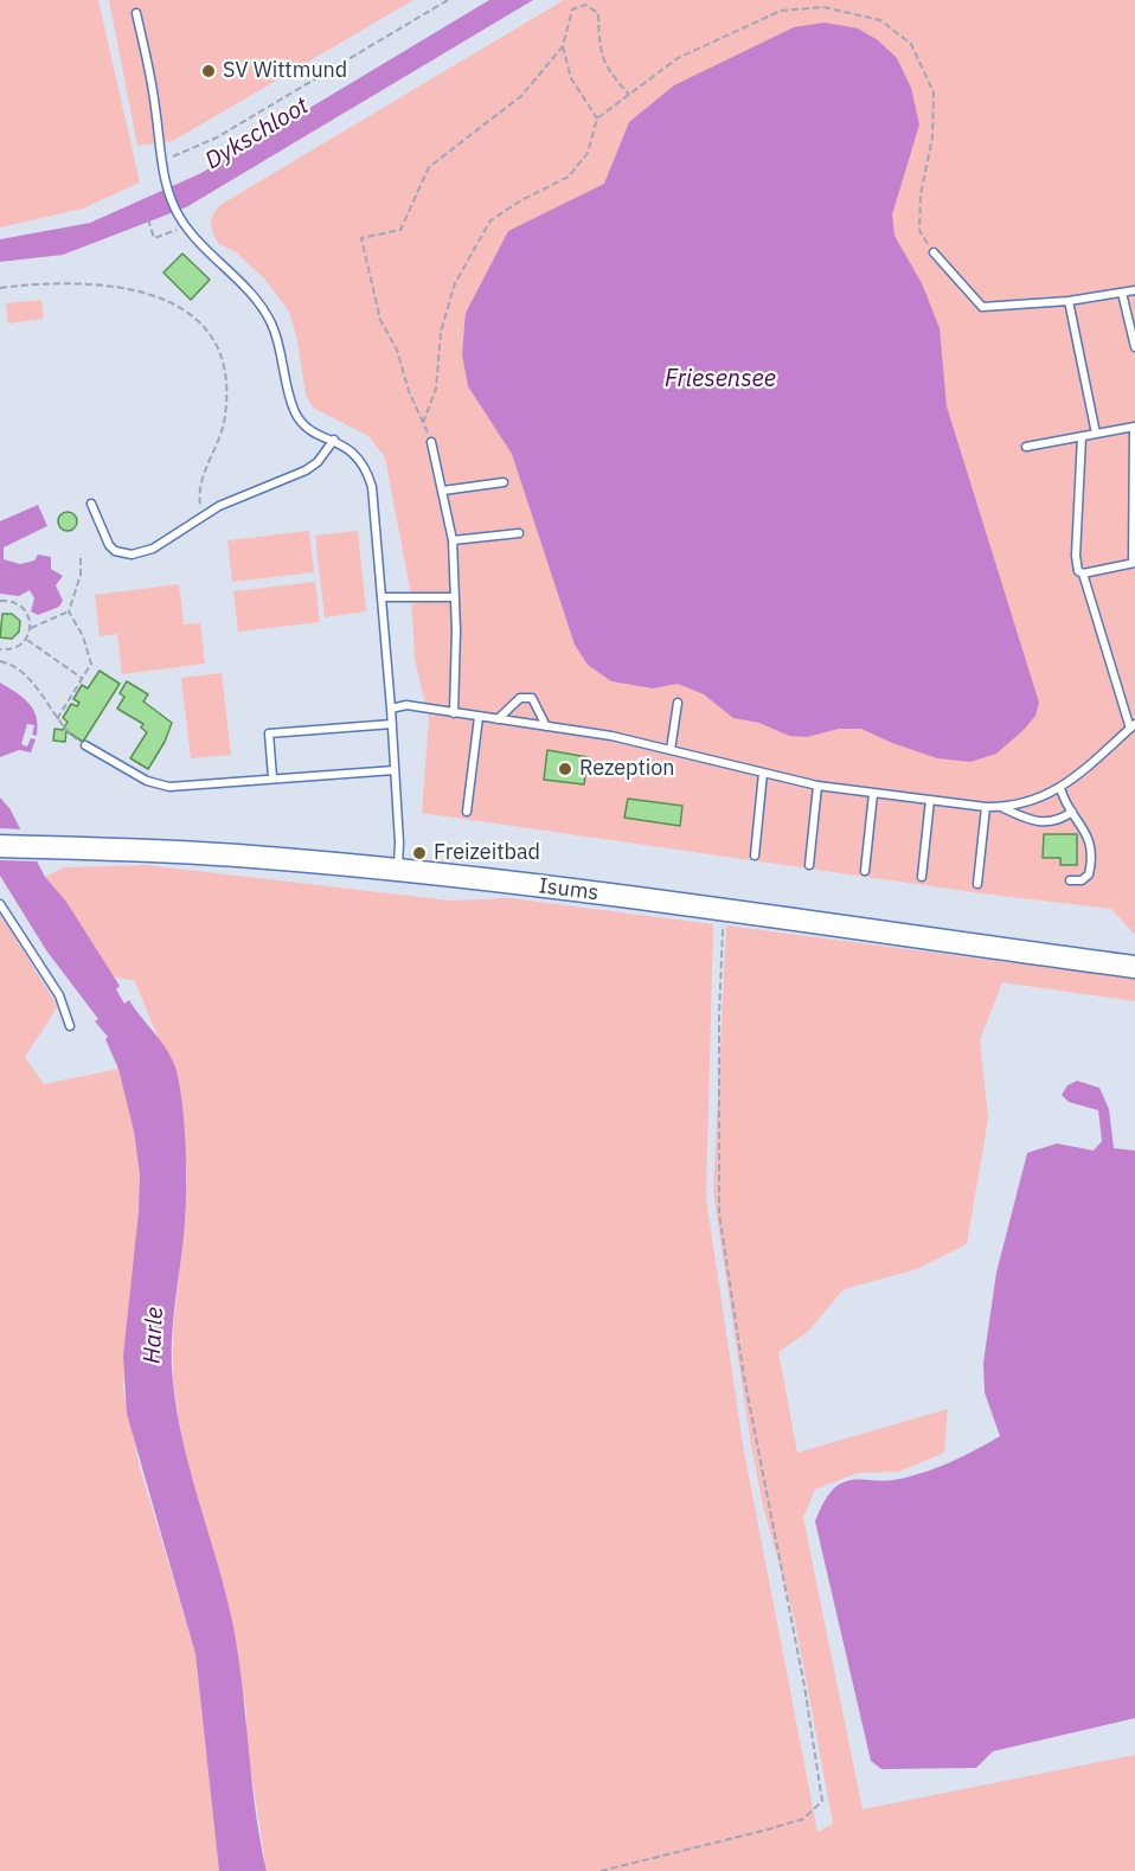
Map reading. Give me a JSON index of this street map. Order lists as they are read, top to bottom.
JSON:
{
  "streets": {
    "main road": ["Isums"]
  },
  "water": ["Dykschloot", "Friesensee", "Harle"],
  "places": ["SV Wittmund", "Rezeption", "Freizeitbad"]
}
